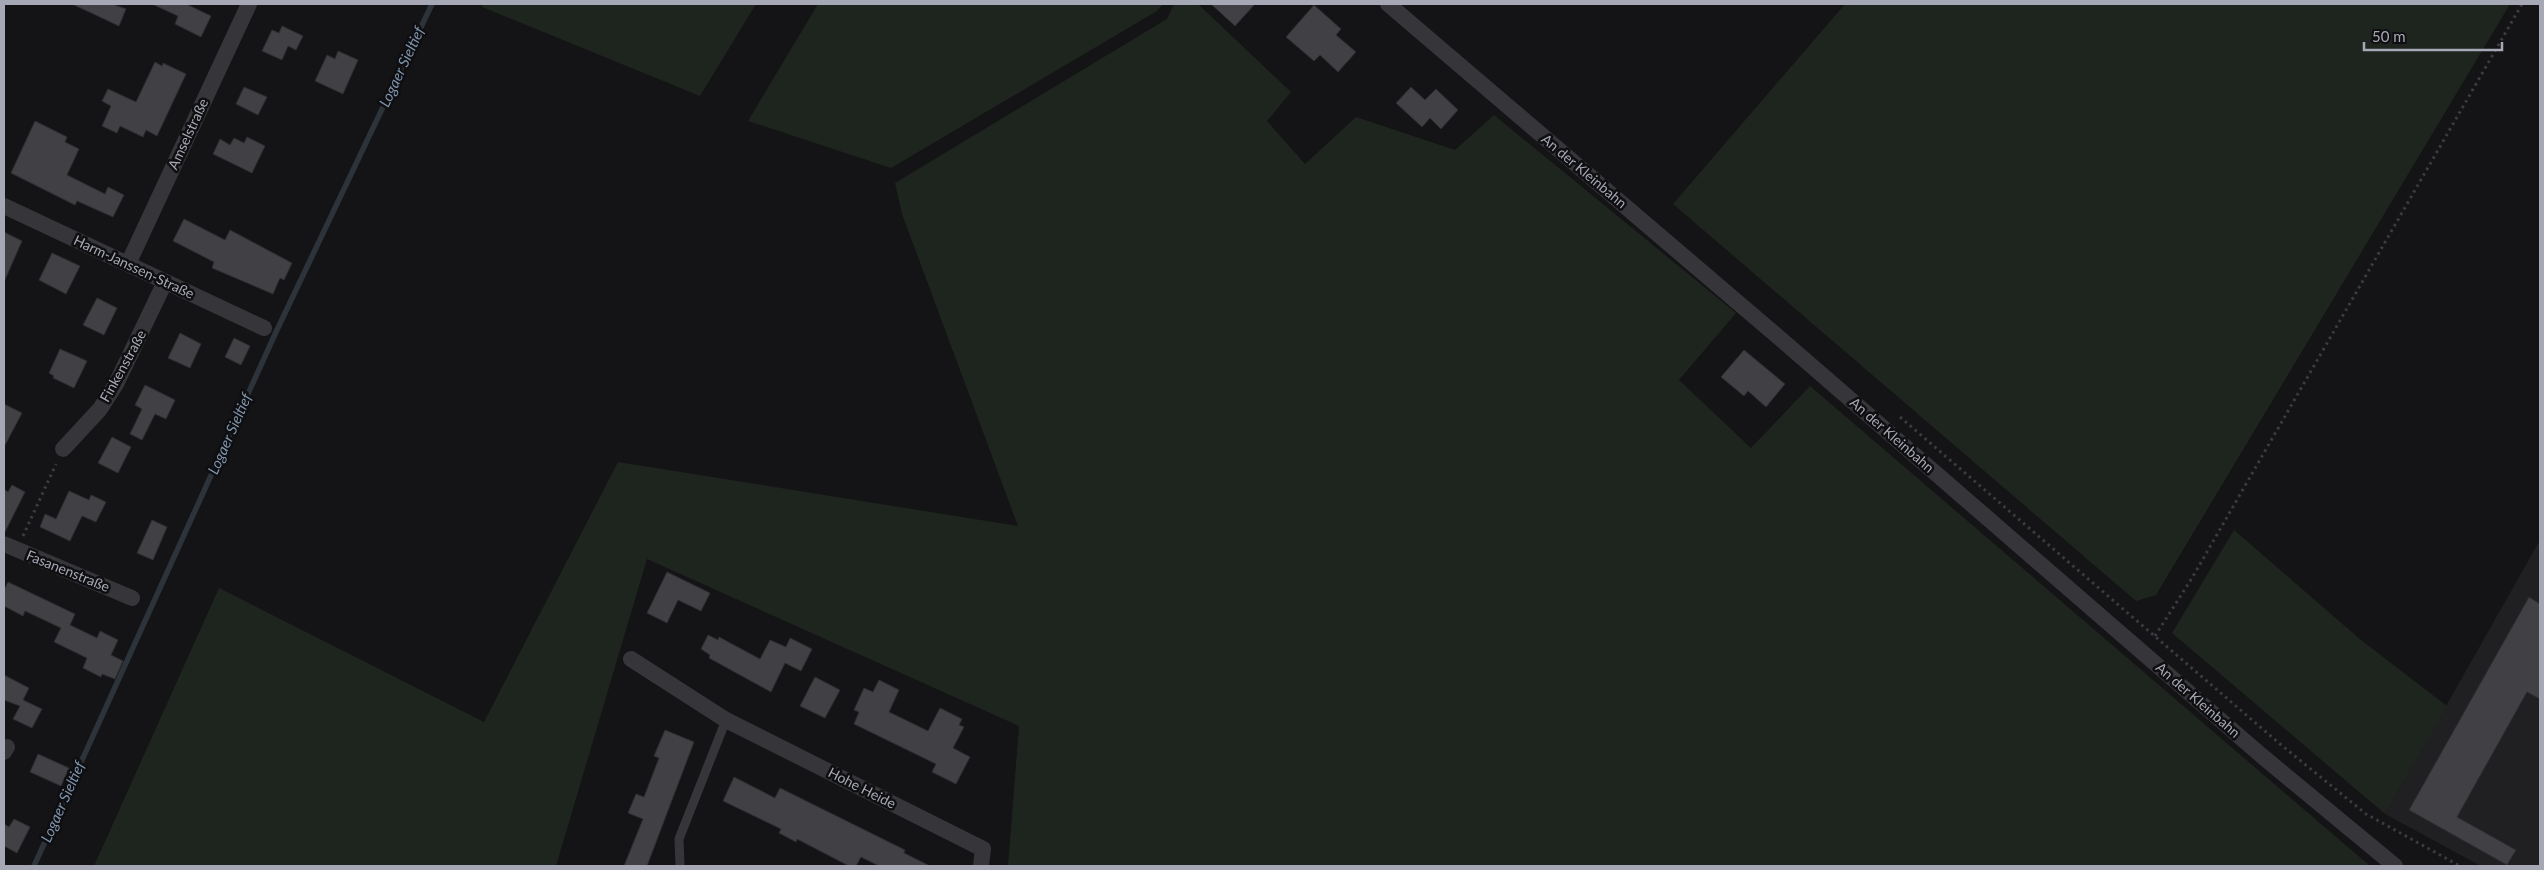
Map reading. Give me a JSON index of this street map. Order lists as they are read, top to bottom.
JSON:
{
  "streets": {
    "street": [
      "Amselstraße",
      "An der Kleinbahn",
      "Harm-Janssen-Straße",
      "Finkenstraße",
      "Fasanenstraße",
      "Hohe Heide"
    ]
  },
  "crossings": [
    ["Amselstraße", "Harm-Janssen-Straße"],
    ["Harm-Janssen-Straße", "Finkenstraße"]
  ],
  "water": ["Logaer Sieltief"],
  "scale_bar": "50 m"
}
